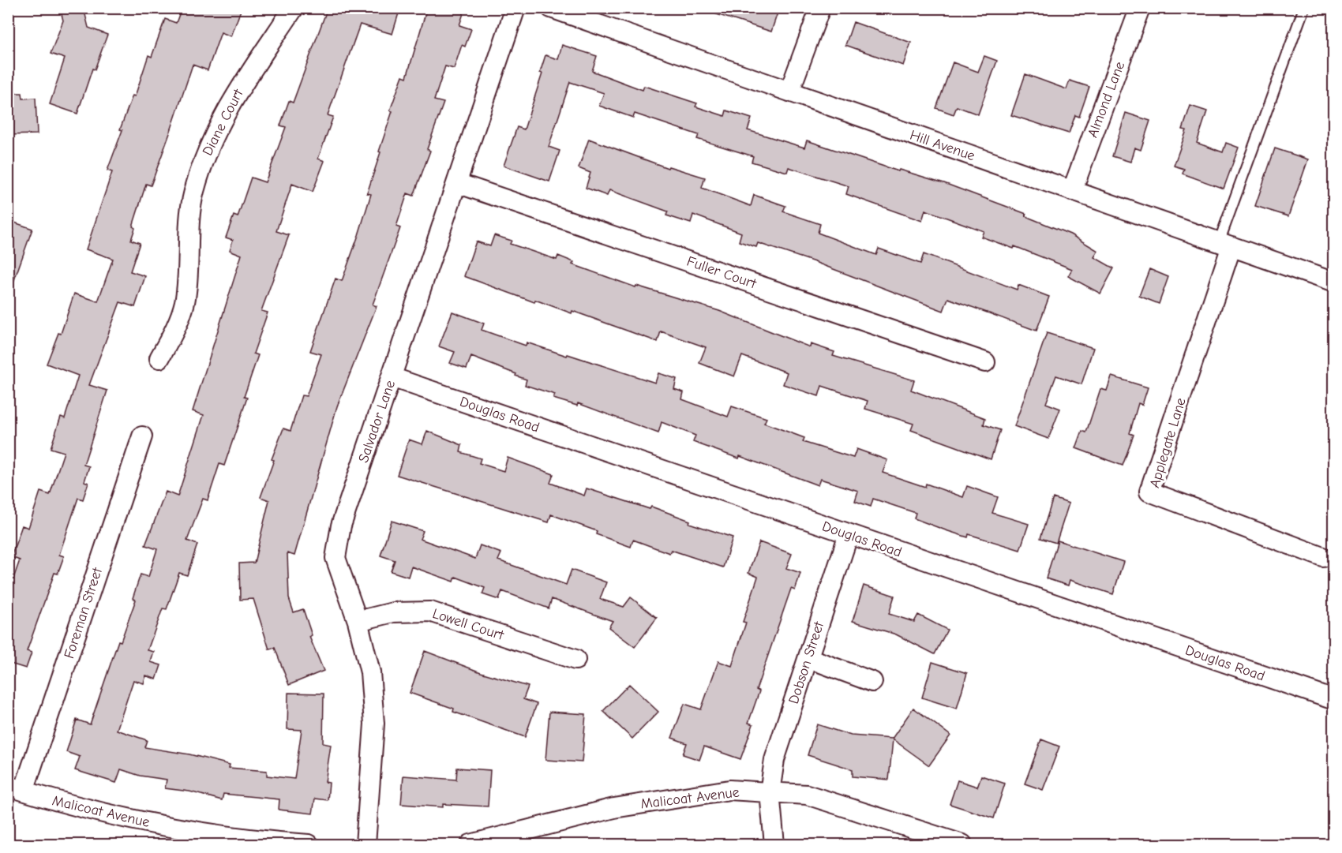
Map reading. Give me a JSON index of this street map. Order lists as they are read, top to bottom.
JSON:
{
  "streets": {
    "street": [
      "Almond Lane",
      "Diane Court",
      "Hill Avenue",
      "Fuller Court",
      "Douglas Road",
      "Salvador Lane",
      "Applegate Lane",
      "Foreman Street",
      "Lowell Court",
      "Dobson Street",
      "Malicoat Avenue"
    ]
  },
  "crossings": [
    ["Almond Lane", "Hill Avenue"],
    ["Hill Avenue", "Applegate Lane"],
    ["Fuller Court", "Salvador Lane"],
    ["Douglas Road", "Salvador Lane"],
    ["Douglas Road", "Dobson Street"],
    ["Salvador Lane", "Lowell Court"],
    ["Foreman Street", "Malicoat Avenue"],
    ["Dobson Street", "Malicoat Avenue"]
  ]
}
